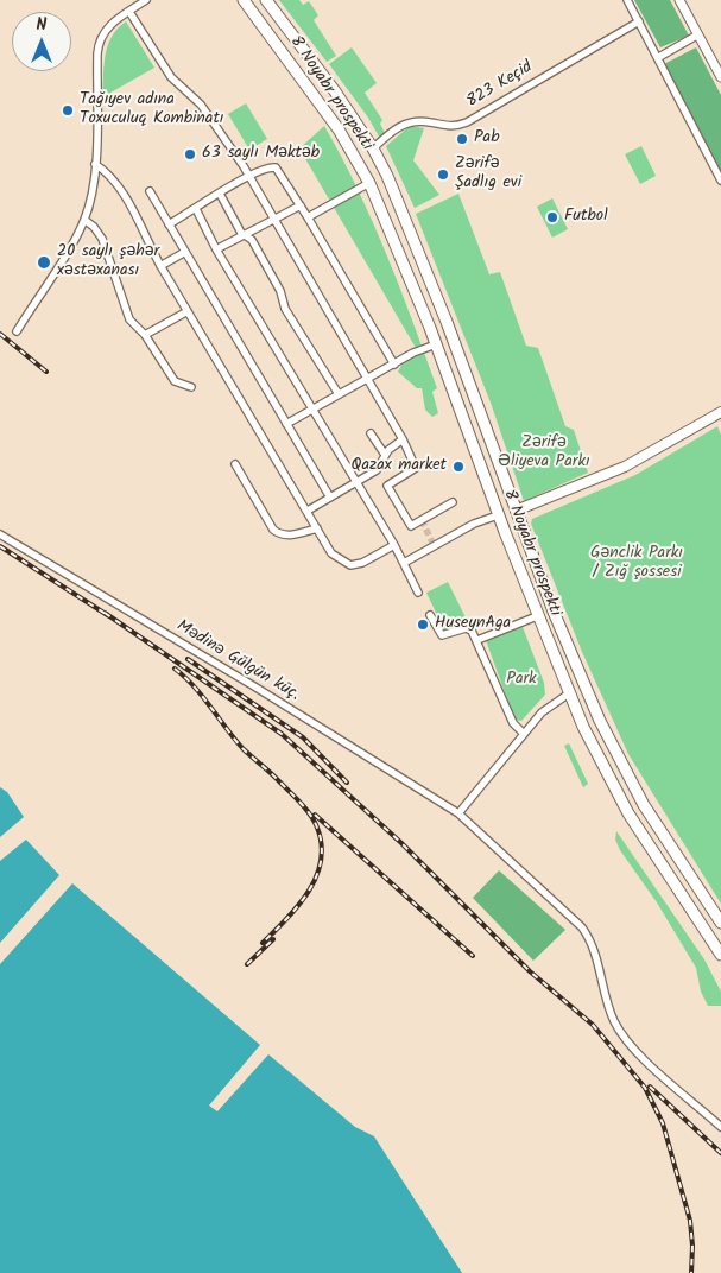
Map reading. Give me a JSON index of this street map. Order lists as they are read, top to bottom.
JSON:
{
  "streets": {
    "highway": ["8 Noyabr prospekti"],
    "street": ["823 Keçid", "Mədinə Gülgün küç."]
  },
  "crossings": [
    ["823 Keçid", "8 Noyabr prospekti"]
  ],
  "parks": ["Zərifə Əliyeva Parkı", "Gənclik Parkı / Zığ şossesi", "Park"],
  "places": [
    "Tağıyev adına Toxuculuq Kombinatı",
    "Pab",
    "63 saylı Məktəb",
    "Zərifə Şadlıg evi",
    "Futbol",
    "20 saylı şəhər xəstəxanası",
    "Qazax market",
    "HuseynAga"
  ],
  "north": "top"
}
